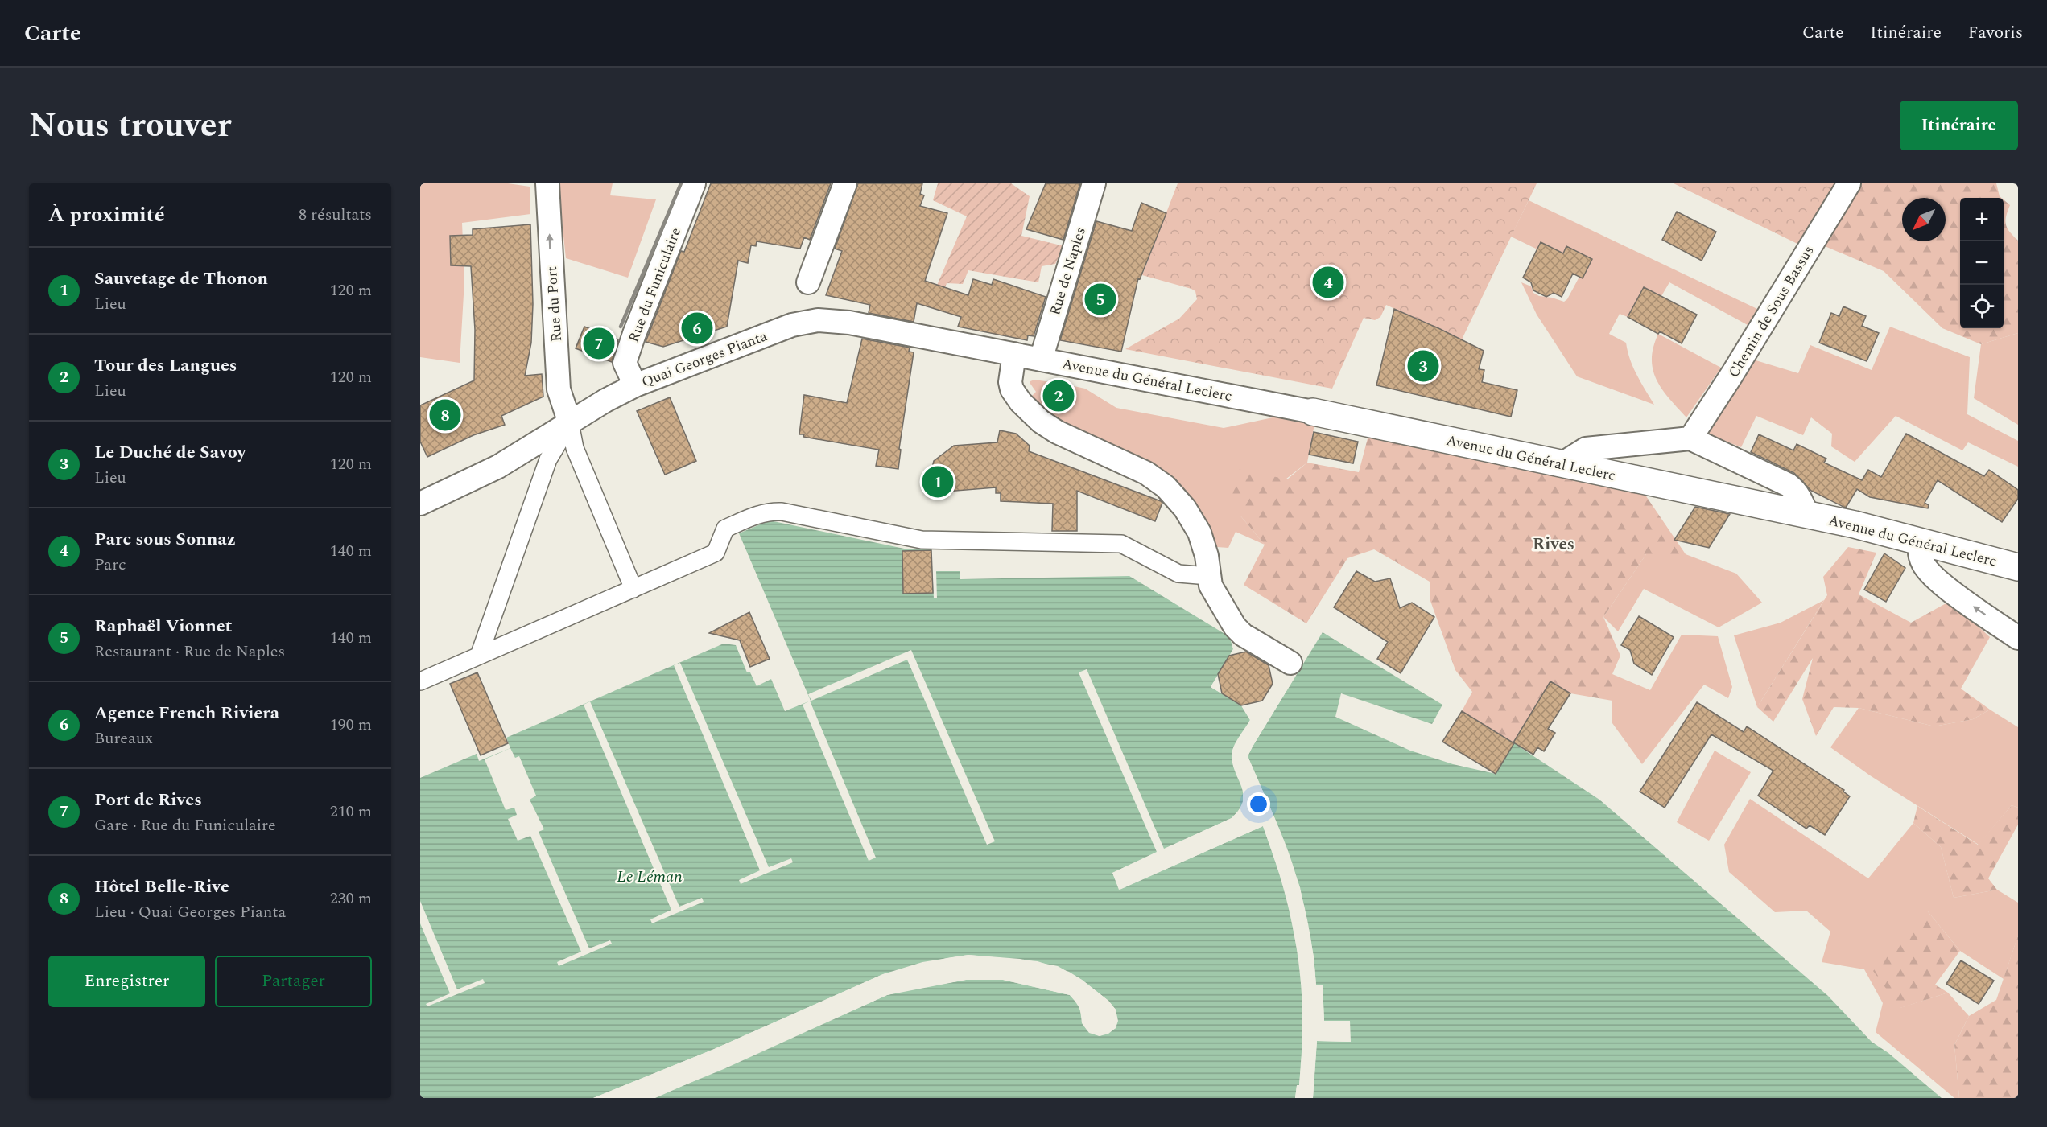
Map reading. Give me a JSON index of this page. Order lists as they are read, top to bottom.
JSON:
{
  "streets": {
    "street": [
      "Rue de Naples",
      "Rue du Funiculaire",
      "Rue du Port",
      "Chemin de Sous Bassus",
      "Quai Georges Pianta",
      "Avenue du Général Leclerc"
    ]
  },
  "crossings": [
    ["Rue de Naples", "Quai Georges Pianta"],
    ["Rue de Naples", "Avenue du Général Leclerc"],
    ["Rue du Funiculaire", "Quai Georges Pianta"],
    ["Rue du Port", "Quai Georges Pianta"],
    ["Quai Georges Pianta", "Avenue du Général Leclerc"]
  ],
  "one_way": ["Rue du Port"],
  "districts": ["Rives"],
  "water": ["Le Léman"],
  "north": "bottom left",
  "page": {
    "header": "Carte",
    "nav": ["Carte", "Itinéraire", "Favoris"],
    "title": "Nous trouver",
    "buttons": [
      "Itinéraire",
      ["Enregistrer", "Partager"]
    ],
    "heading": ["À proximité", "8 résultats"],
    "map_buttons": ["+", "−"],
    "list": [
      {
        "mark": "1",
        "name": "Sauvetage de Thonon",
        "note": "Lieu",
        "value": "120 m"
      },
      {
        "mark": "2",
        "name": "Tour des Langues",
        "note": "Lieu",
        "value": "120 m"
      },
      {
        "mark": "3",
        "name": "Le Duché de Savoy",
        "note": "Lieu",
        "value": "120 m"
      },
      {
        "mark": "4",
        "name": "Parc sous Sonnaz",
        "note": "Parc",
        "value": "140 m"
      },
      {
        "mark": "5",
        "name": "Raphaël Vionnet",
        "note": "Restaurant · Rue de Naples",
        "value": "140 m"
      },
      {
        "mark": "6",
        "name": "Agence French Riviera",
        "note": "Bureaux",
        "value": "190 m"
      },
      {
        "mark": "7",
        "name": "Port de Rives",
        "note": "Gare · Rue du Funiculaire",
        "value": "210 m"
      },
      {
        "mark": "8",
        "name": "Hôtel Belle-Rive",
        "note": "Lieu · Quai Georges Pianta",
        "value": "230 m"
      }
    ],
    "pins": [
      "4",
      "5",
      "6",
      "7",
      "3",
      "2",
      "8",
      "1"
    ]
  }
}
